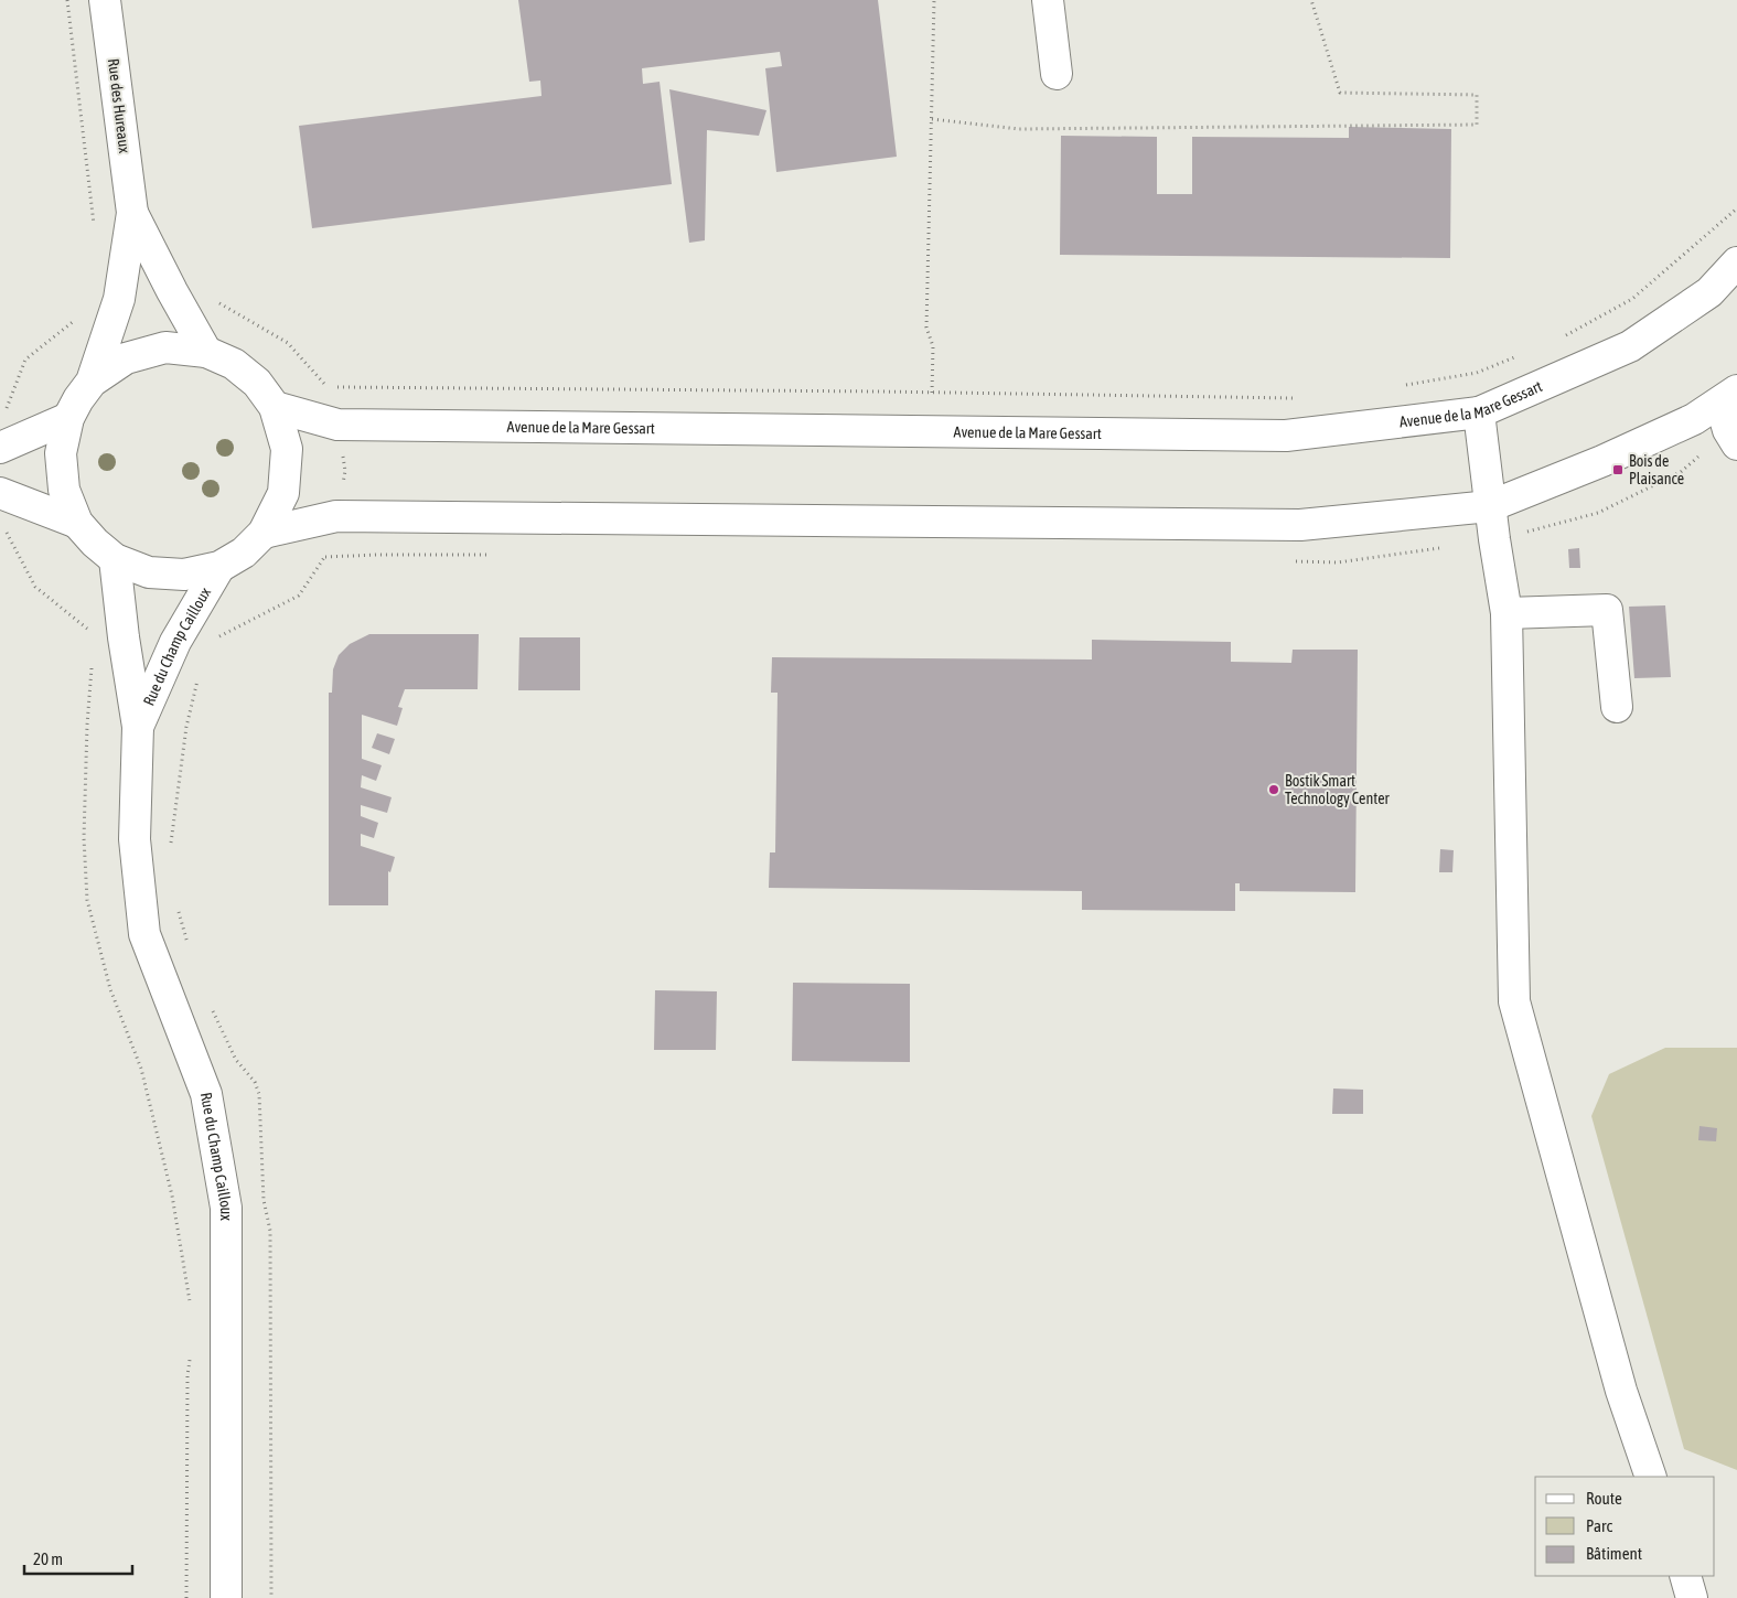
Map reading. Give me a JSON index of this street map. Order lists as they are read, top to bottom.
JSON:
{
  "streets": {
    "street": ["Rue des Hureaux", "Avenue de la Mare Gessart", "Rue du Champ Cailloux"]
  },
  "places": {
    "transit": ["Bois de Plaisance"],
    "other": ["Bostik Smart Technology Center"]
  },
  "legend": ["Route", "Parc", "Bâtiment"],
  "scale_bar": "20 m"
}
